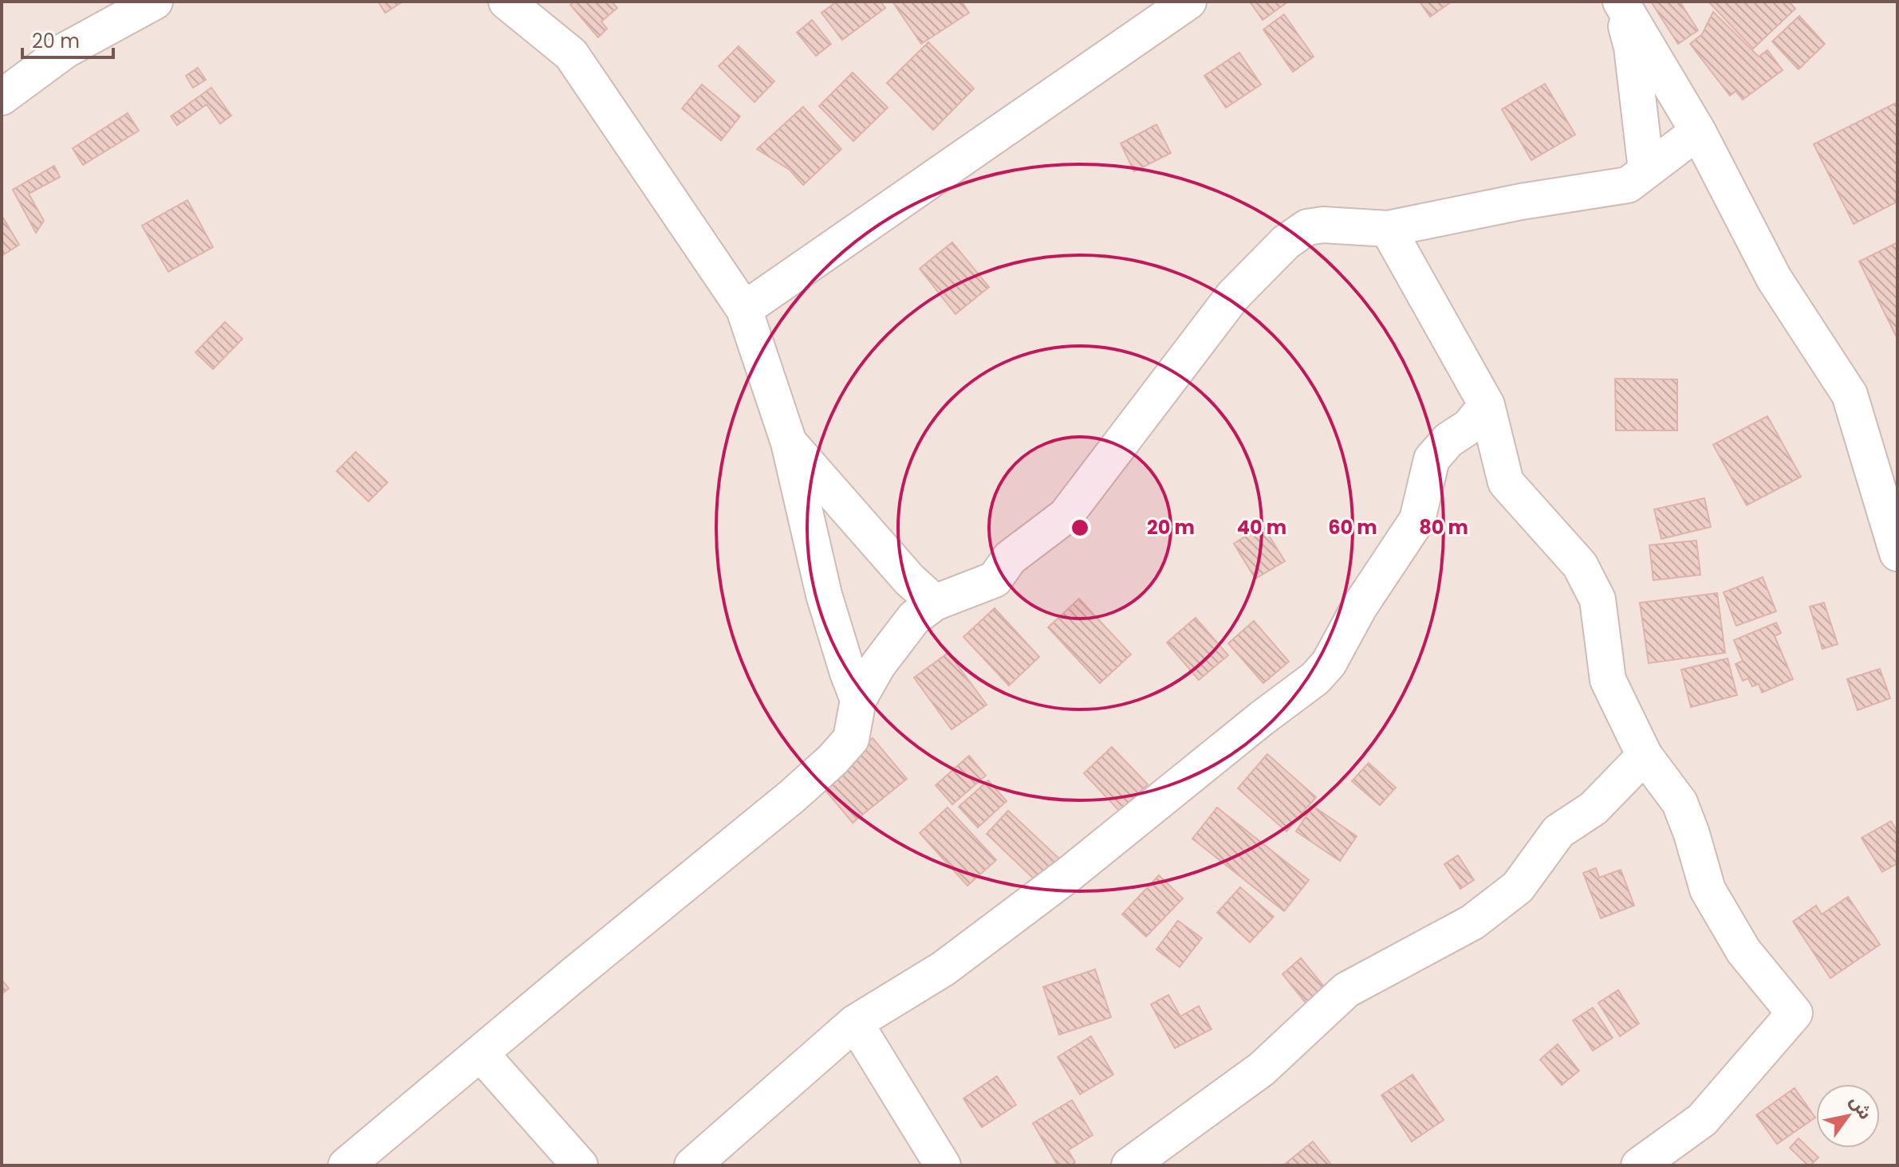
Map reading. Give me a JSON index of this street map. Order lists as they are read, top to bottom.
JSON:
{
  "scale_bar": "20 m",
  "north": "top right",
  "rings": [
    "20 m",
    "40 m",
    "60 m",
    "80 m"
  ]
}
